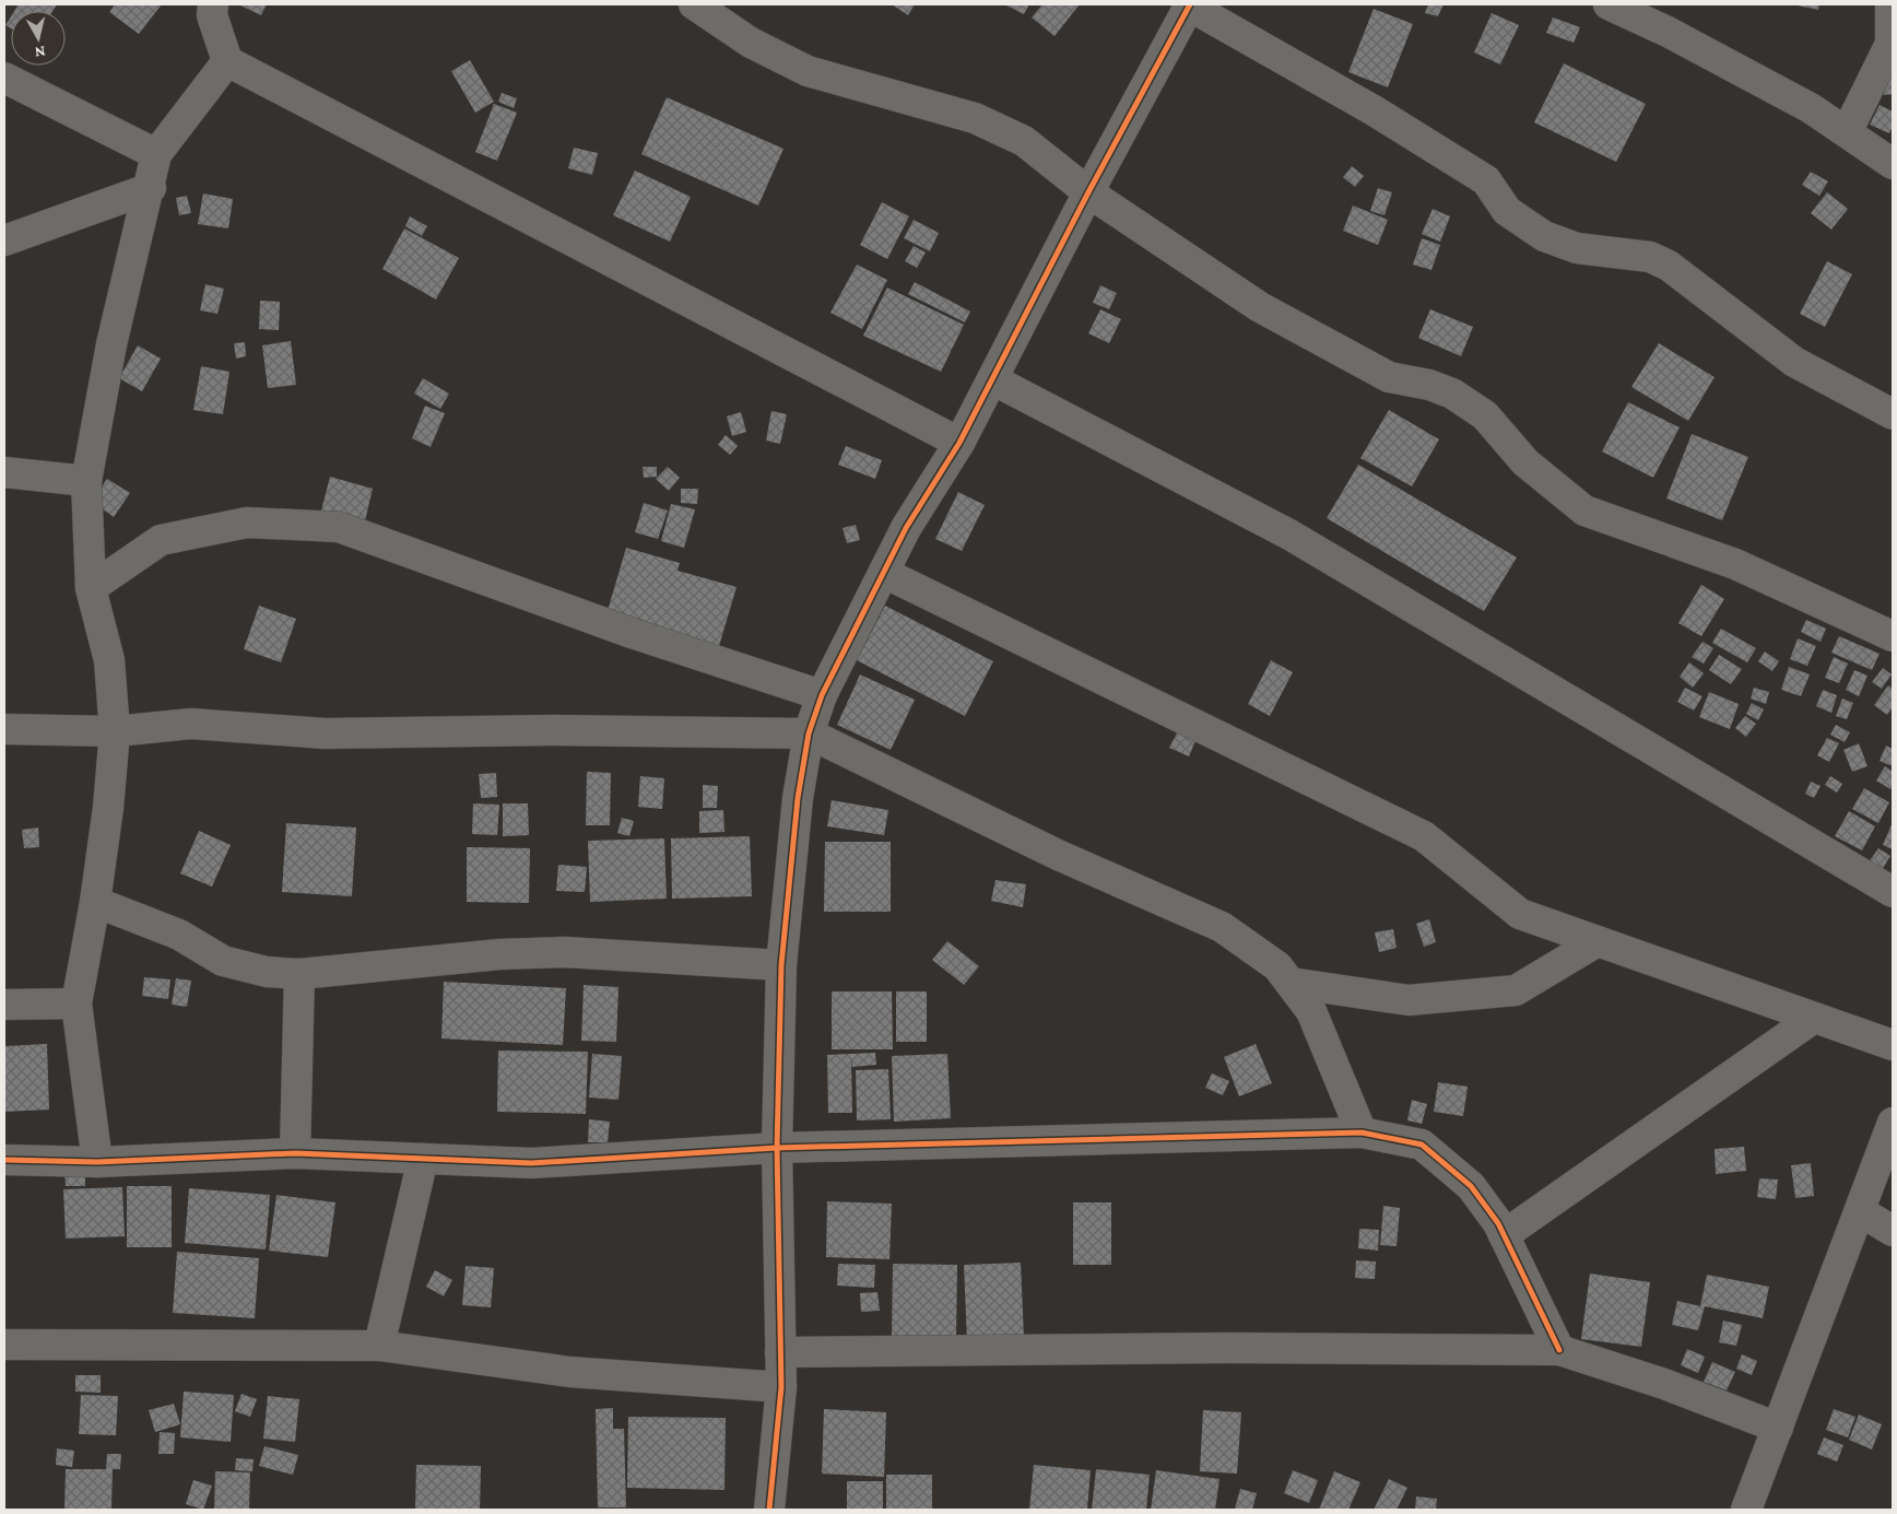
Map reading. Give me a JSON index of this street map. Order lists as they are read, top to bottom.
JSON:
{
  "north": "bottom"
}
